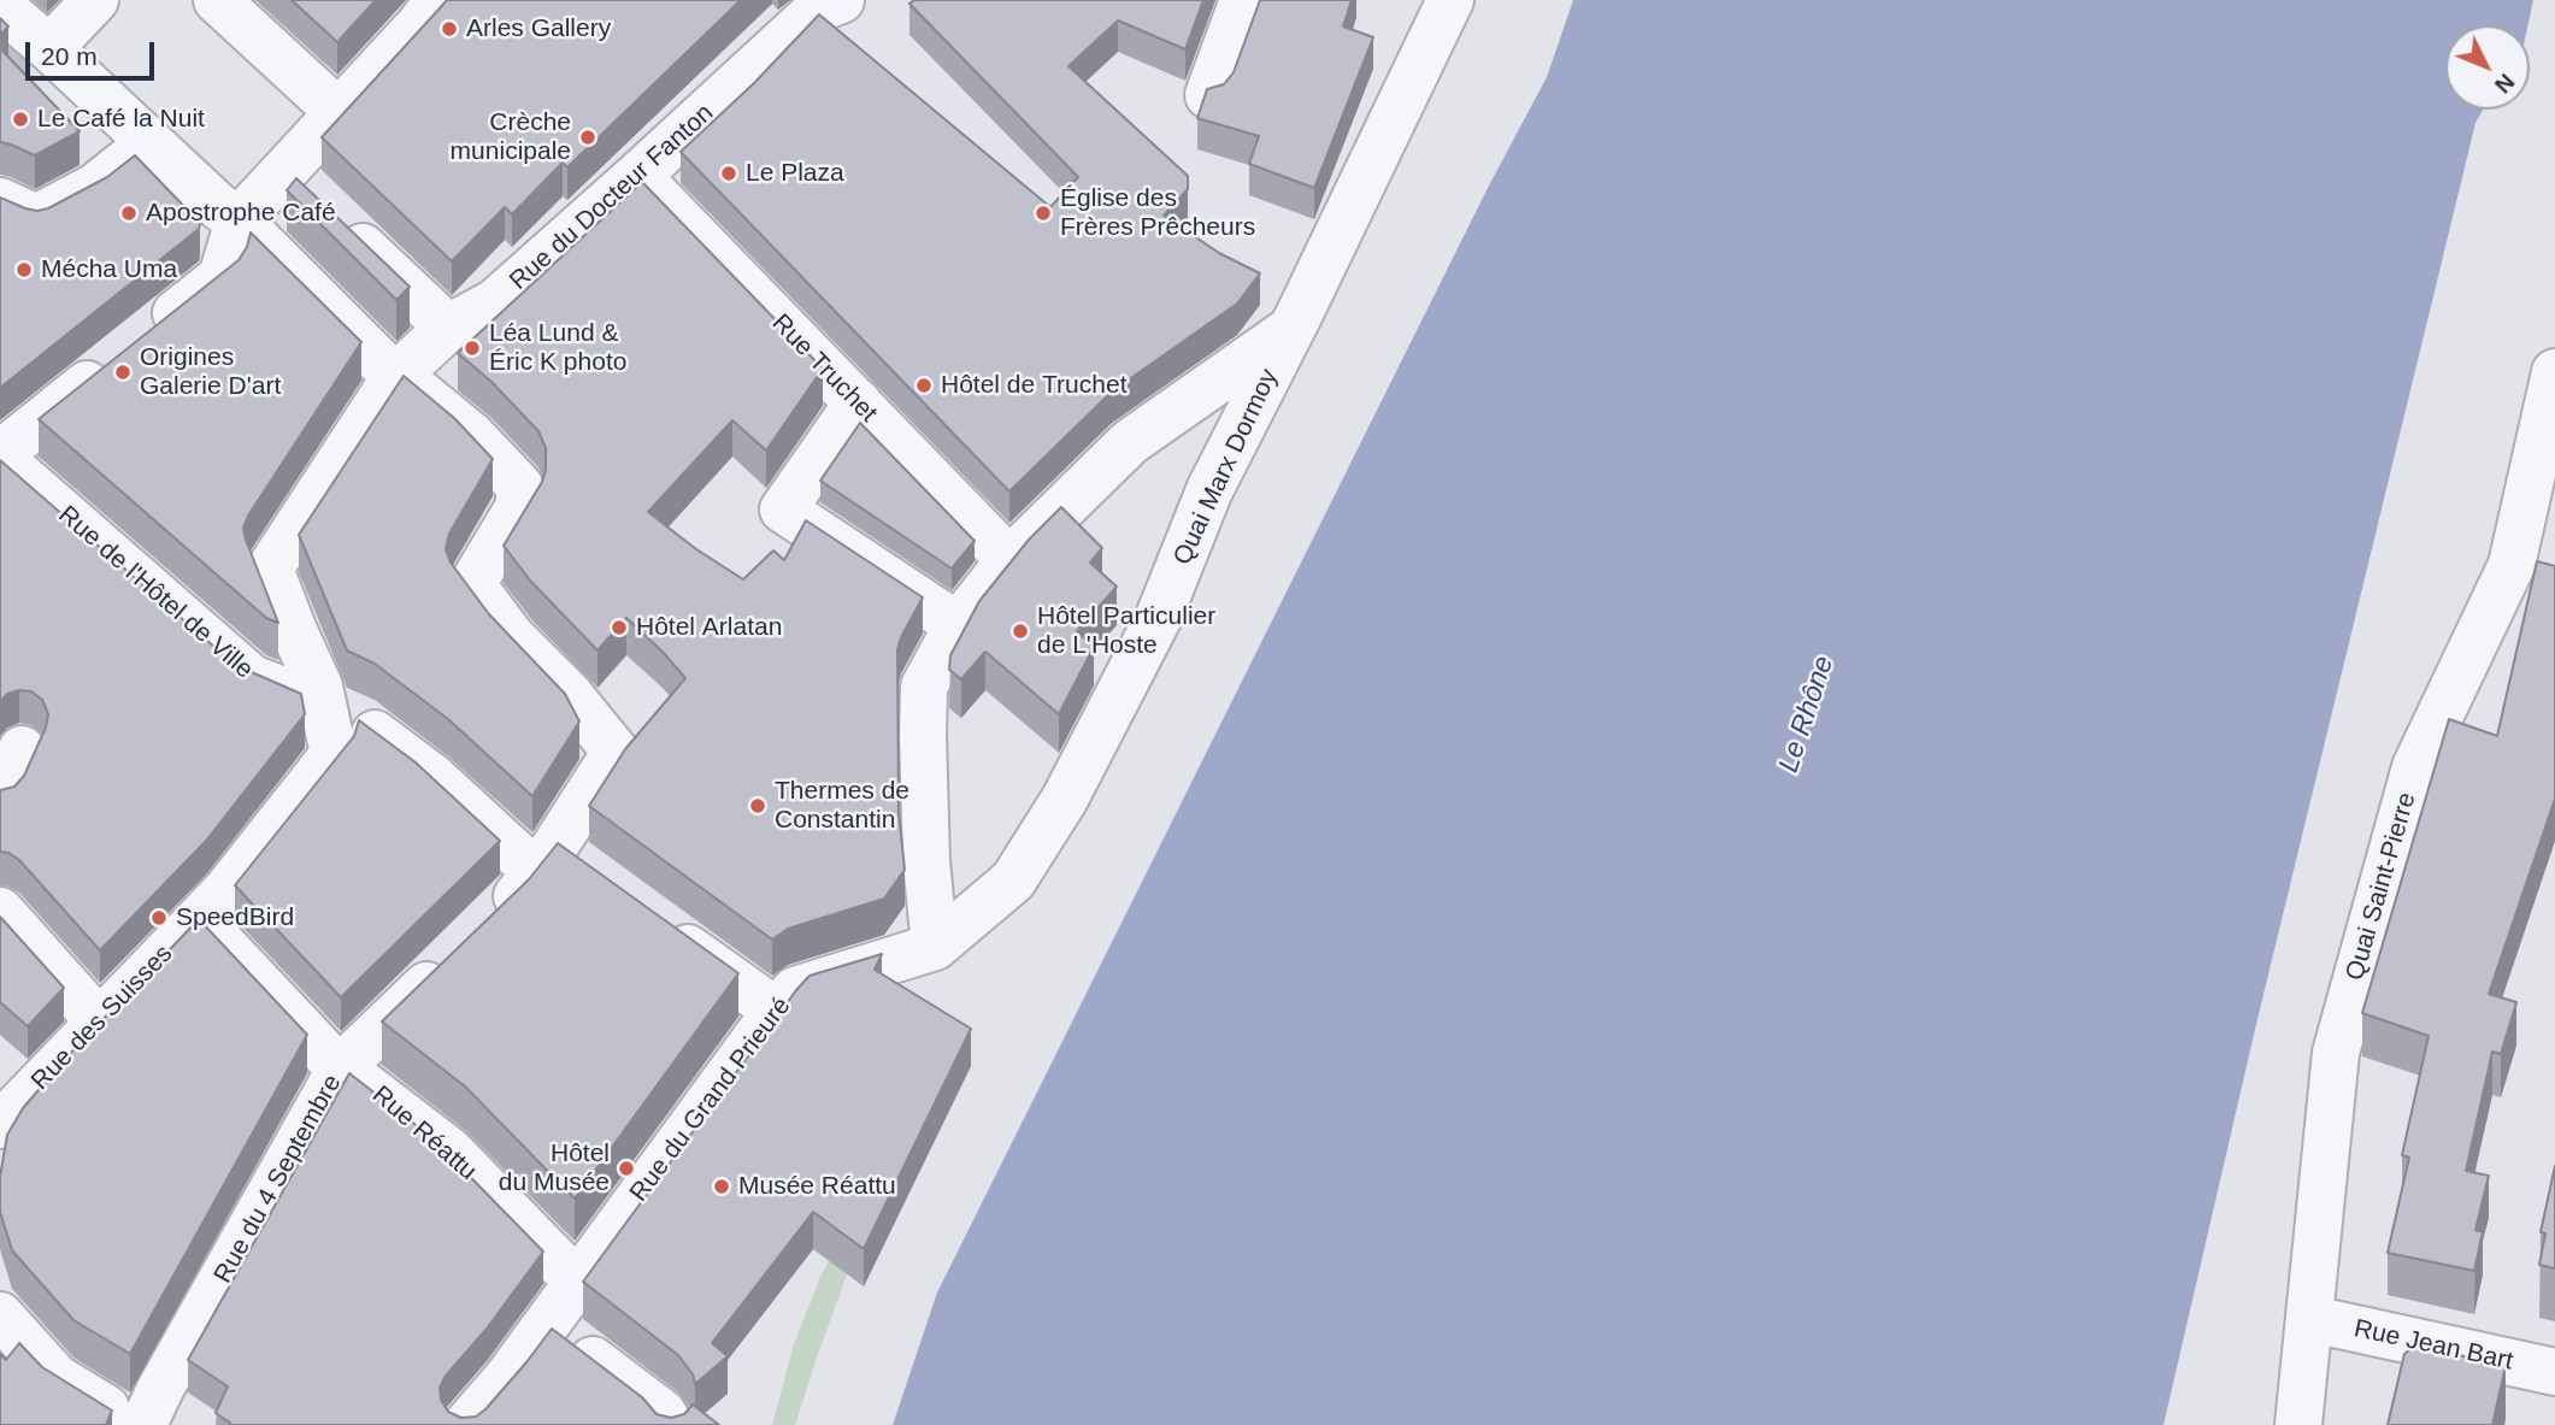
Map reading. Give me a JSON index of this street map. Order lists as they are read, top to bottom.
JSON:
{
  "streets": {
    "street": [
      "Rue du Docteur Fanton",
      "Rue Truchet",
      "Quai Marx Dormoy",
      "Rue de l'Hôtel de Ville",
      "Quai Saint-Pierre",
      "Rue des Suisses",
      "Rue du Grand Prieuré",
      "Rue Réattu",
      "Rue du 4 Septembre",
      "Rue Jean Bart"
    ]
  },
  "crossings": [
    ["Rue du Docteur Fanton", "Rue Truchet"],
    ["Rue du Docteur Fanton", "Rue de l'Hôtel de Ville"],
    ["Rue du Docteur Fanton", "Rue des Suisses"],
    ["Quai Marx Dormoy", "Rue du Grand Prieuré"],
    ["Quai Saint-Pierre", "Rue Jean Bart"],
    ["Rue des Suisses", "Rue Réattu"],
    ["Rue du Grand Prieuré", "Rue Réattu"],
    ["Rue Réattu", "Rue du 4 Septembre"]
  ],
  "water": ["Le Rhône"],
  "places": [
    "Arles Gallery",
    "Le Café la Nuit",
    "Crèche municipale",
    "Le Plaza",
    "Apostrophe Café",
    "Église des Frères Prêcheurs",
    "Mécha Uma",
    "Léa Lund & Éric K photo",
    "Origines Galerie D'art",
    "Hôtel de Truchet",
    "Hôtel Arlatan",
    "Hôtel Particulier de L'Hoste",
    "Thermes de Constantin",
    "SpeedBird",
    "Hôtel du Musée",
    "Musée Réattu"
  ],
  "scale_bar": "20 m",
  "north": "bottom right"
}
